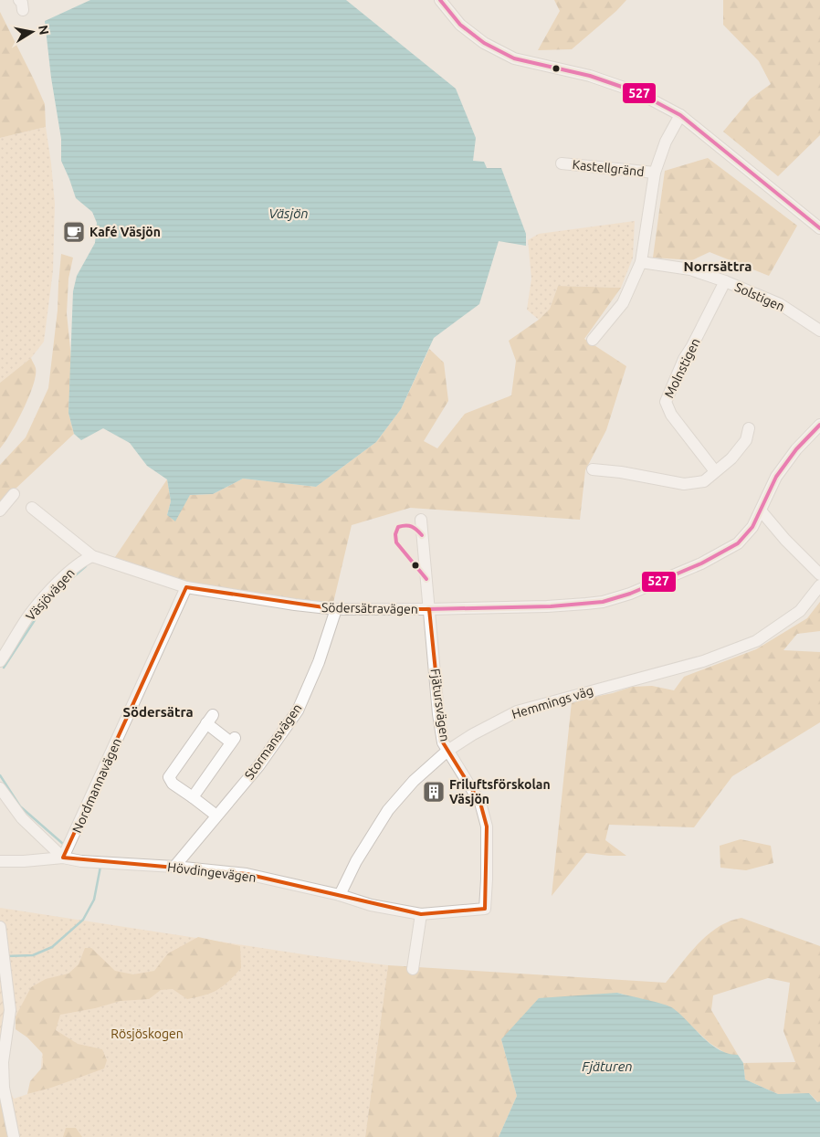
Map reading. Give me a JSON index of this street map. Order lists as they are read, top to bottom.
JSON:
{
  "streets": {
    "street": [
      "Kastellgränd",
      "Solstigen",
      "Molnstigen",
      "Väsjövägen",
      "Södersätravägen",
      "Hemmings väg",
      "Fjätursvägen",
      "Stormansvägen",
      "Nordmannavägen",
      "Hövdingevägen"
    ]
  },
  "crossings": [
    ["Solstigen", "Molnstigen"],
    ["Väsjövägen", "Södersätravägen"],
    ["Södersätravägen", "Fjätursvägen"],
    ["Södersätravägen", "Stormansvägen"],
    ["Södersätravägen", "Nordmannavägen"],
    ["Hemmings väg", "Fjätursvägen"],
    ["Hemmings väg", "Hövdingevägen"],
    ["Fjätursvägen", "Hövdingevägen"],
    ["Stormansvägen", "Hövdingevägen"],
    ["Nordmannavägen", "Hövdingevägen"]
  ],
  "districts": ["Norrsättra", "Södersätra"],
  "water": ["Väsjön", "Fjäturen"],
  "parks": ["Rösjöskogen"],
  "places": {
    "cafe": ["Kafé Väsjön"],
    "building": ["Friluftsförskolan Väsjön"]
  },
  "lines": ["transit line 527"],
  "north": "right"
}
